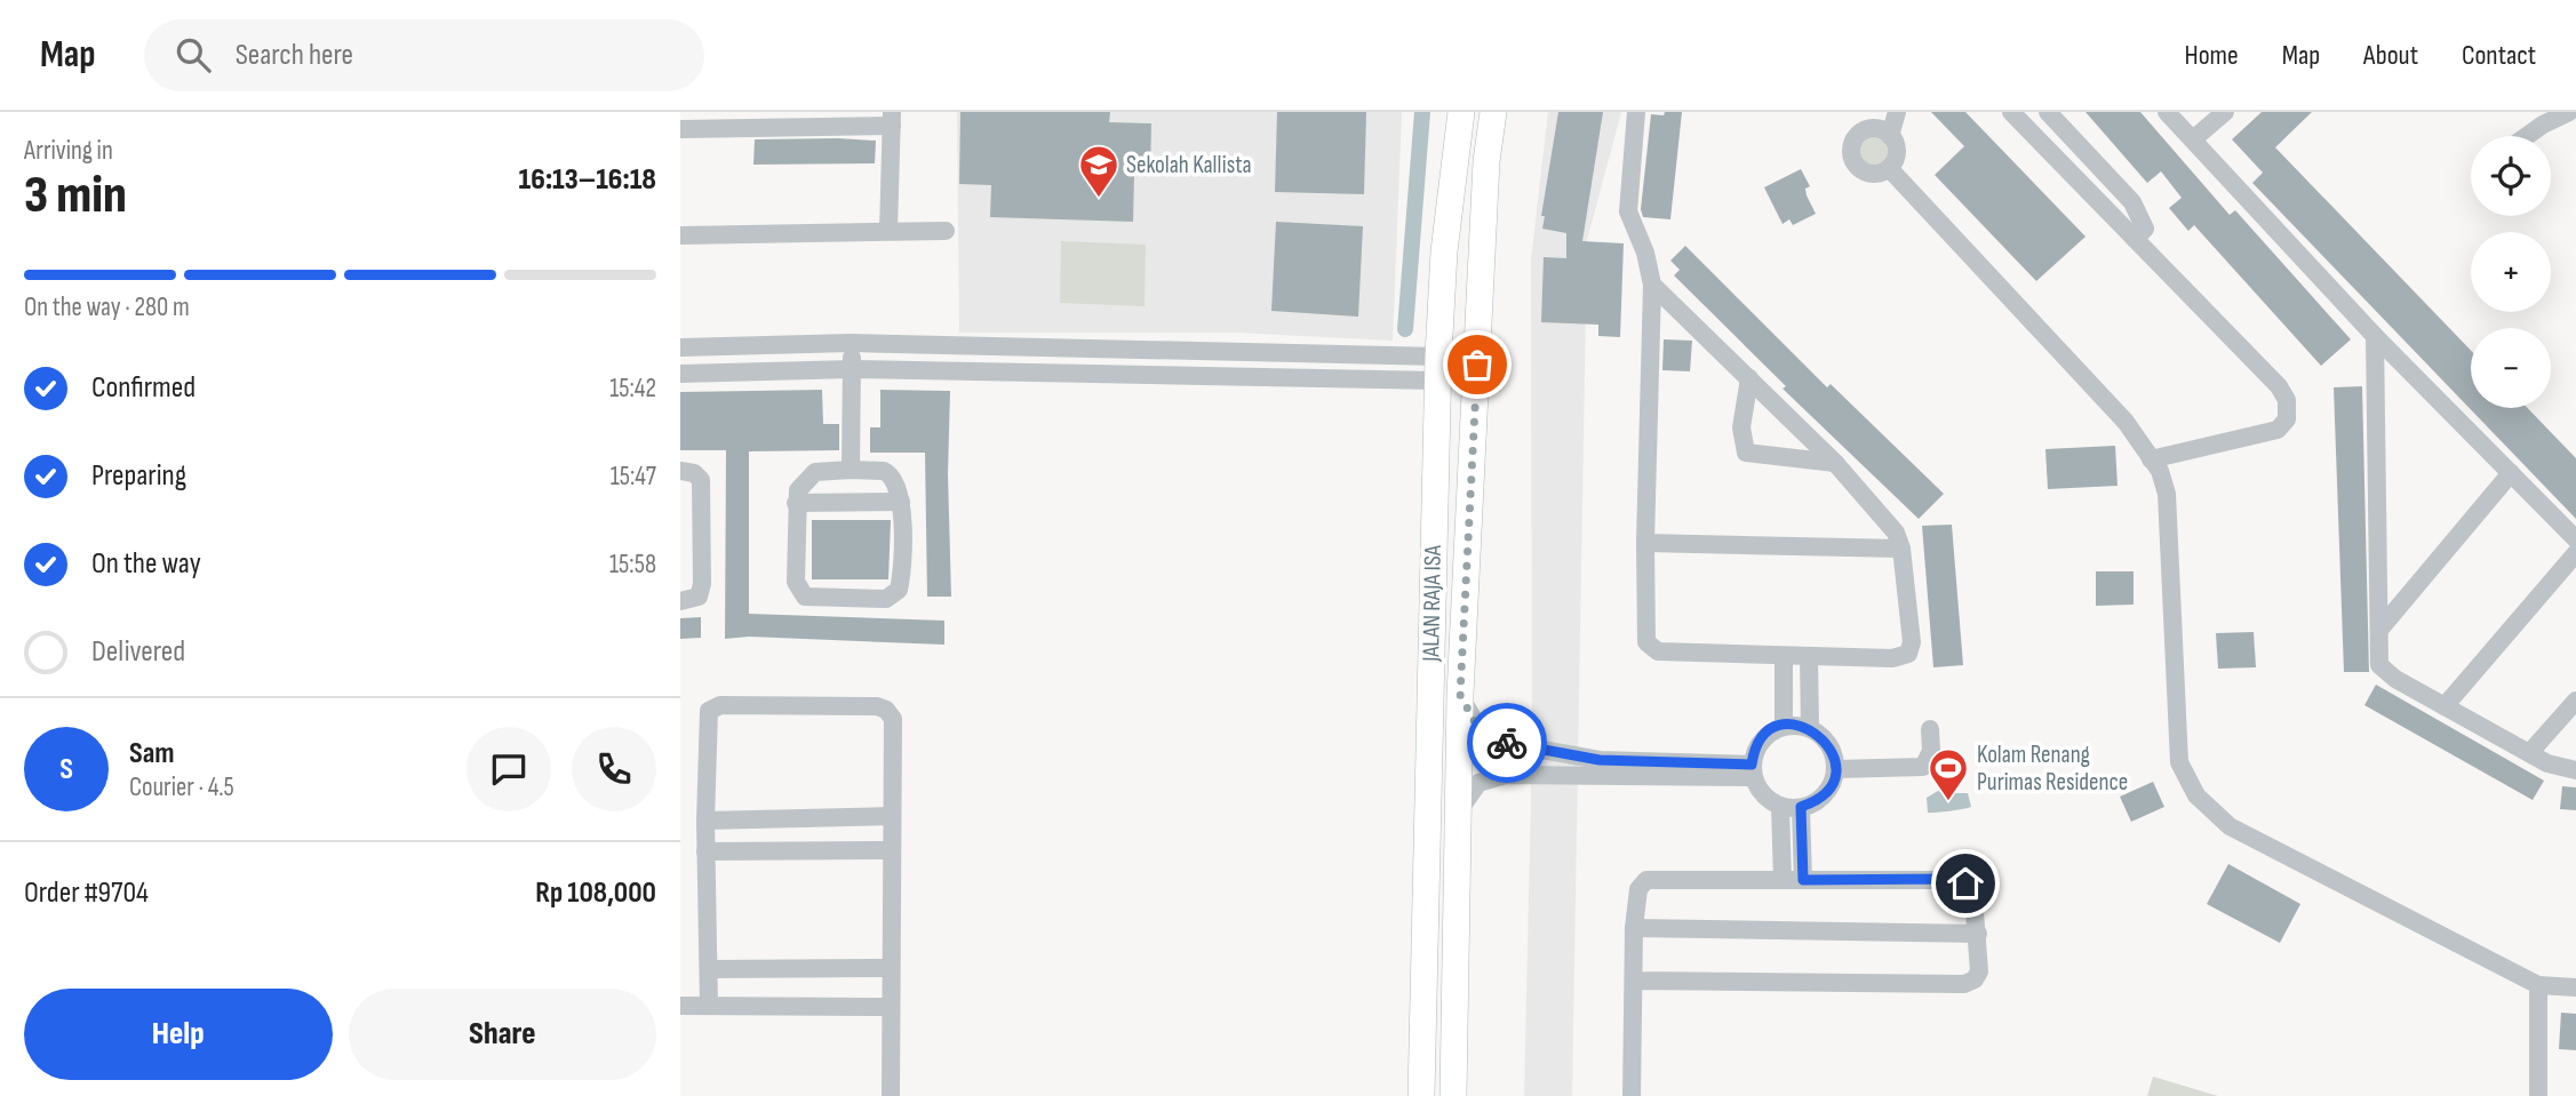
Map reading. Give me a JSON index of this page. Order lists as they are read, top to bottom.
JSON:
{
  "streets": {
    "main road": ["JALAN RAJA ISA"]
  },
  "places": {
    "school or university": ["Sekolah Kallista"],
    "sports": ["Kolam Renang Purimas Residence"]
  },
  "page": {
    "header": "Map",
    "search": "Search here",
    "nav": [
      "Home",
      "Map",
      "About",
      "Contact"
    ],
    "heading": ["3 min", "Arriving in", "16:13–16:18"],
    "panel": [
      "Sam",
      "Courier · 4.5",
      "Order #9704",
      "Rp 108,000"
    ],
    "map_buttons": ["+", "−"],
    "bar": "On the way · 280 m",
    "list": [
      ["Confirmed", "15:42"],
      ["Preparing", "15:47"],
      ["On the way", "15:58"],
      "Delivered"
    ],
    "round": "S",
    "buttons": ["Help", "Share"]
  }
}
